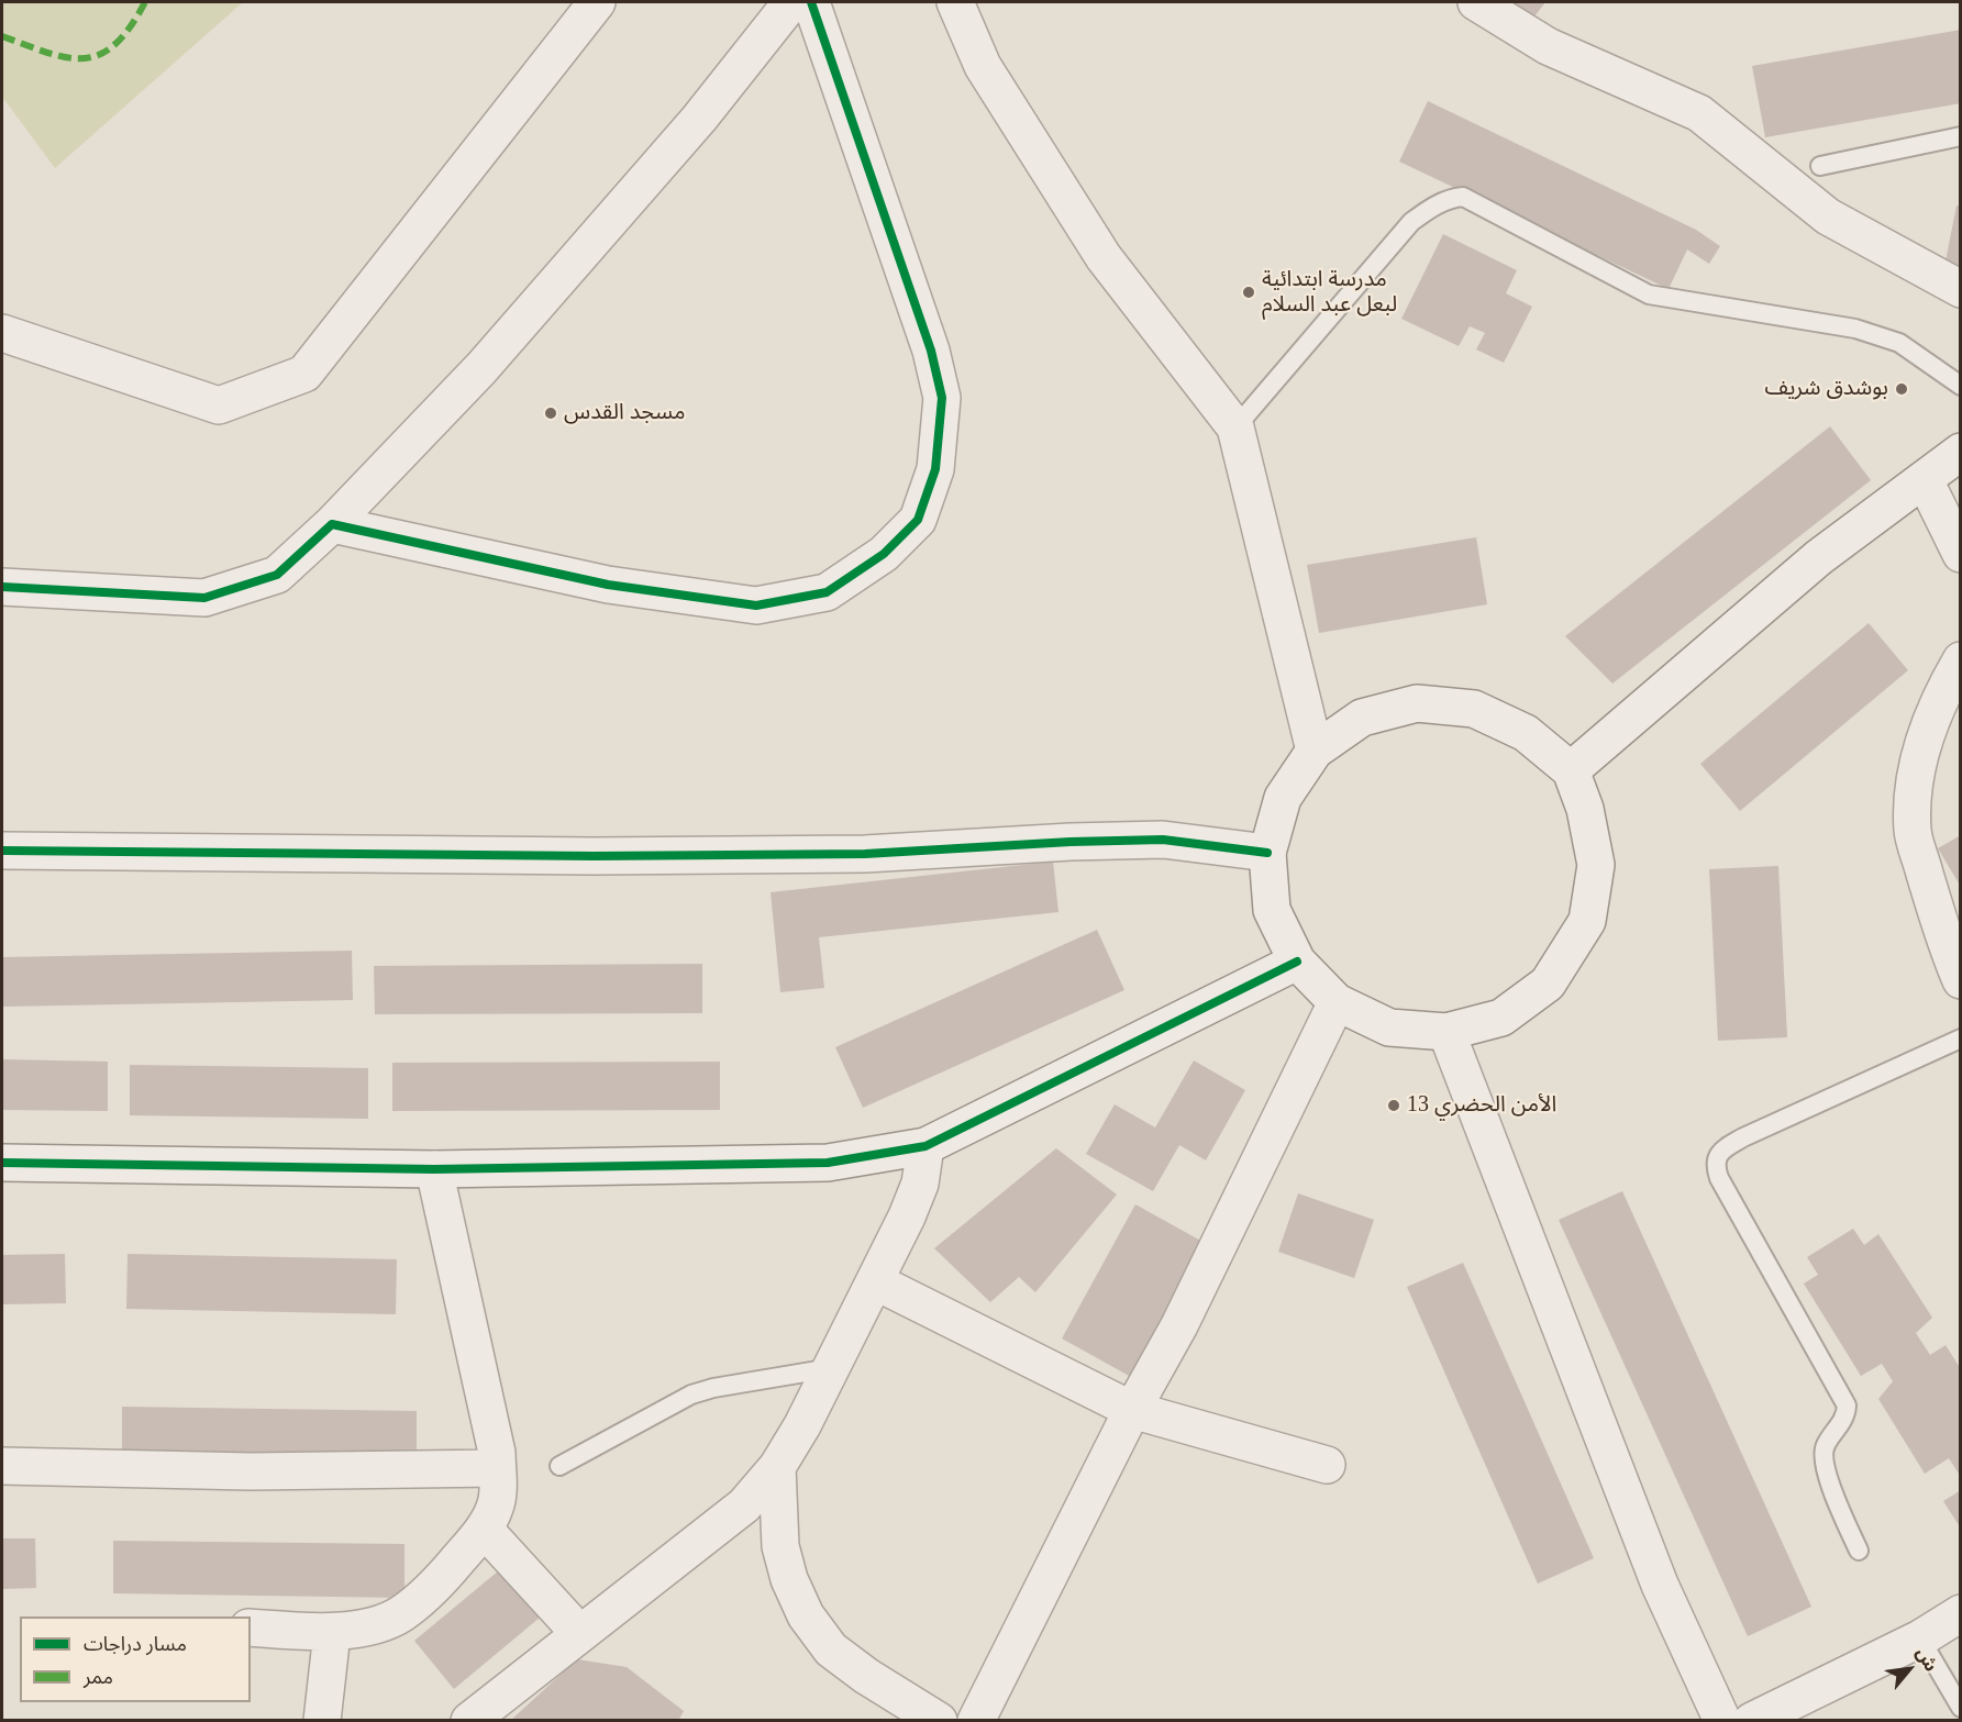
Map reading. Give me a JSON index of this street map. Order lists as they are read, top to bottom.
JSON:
{
  "places": [
    "مدرسة ابتدائية لبعل عبد السلام",
    "بوشدق شريف",
    "مسجد القدس",
    "الأمن الحضري 13"
  ],
  "legend": ["مسار دراجات", "ممر"],
  "north": "top right"
}
